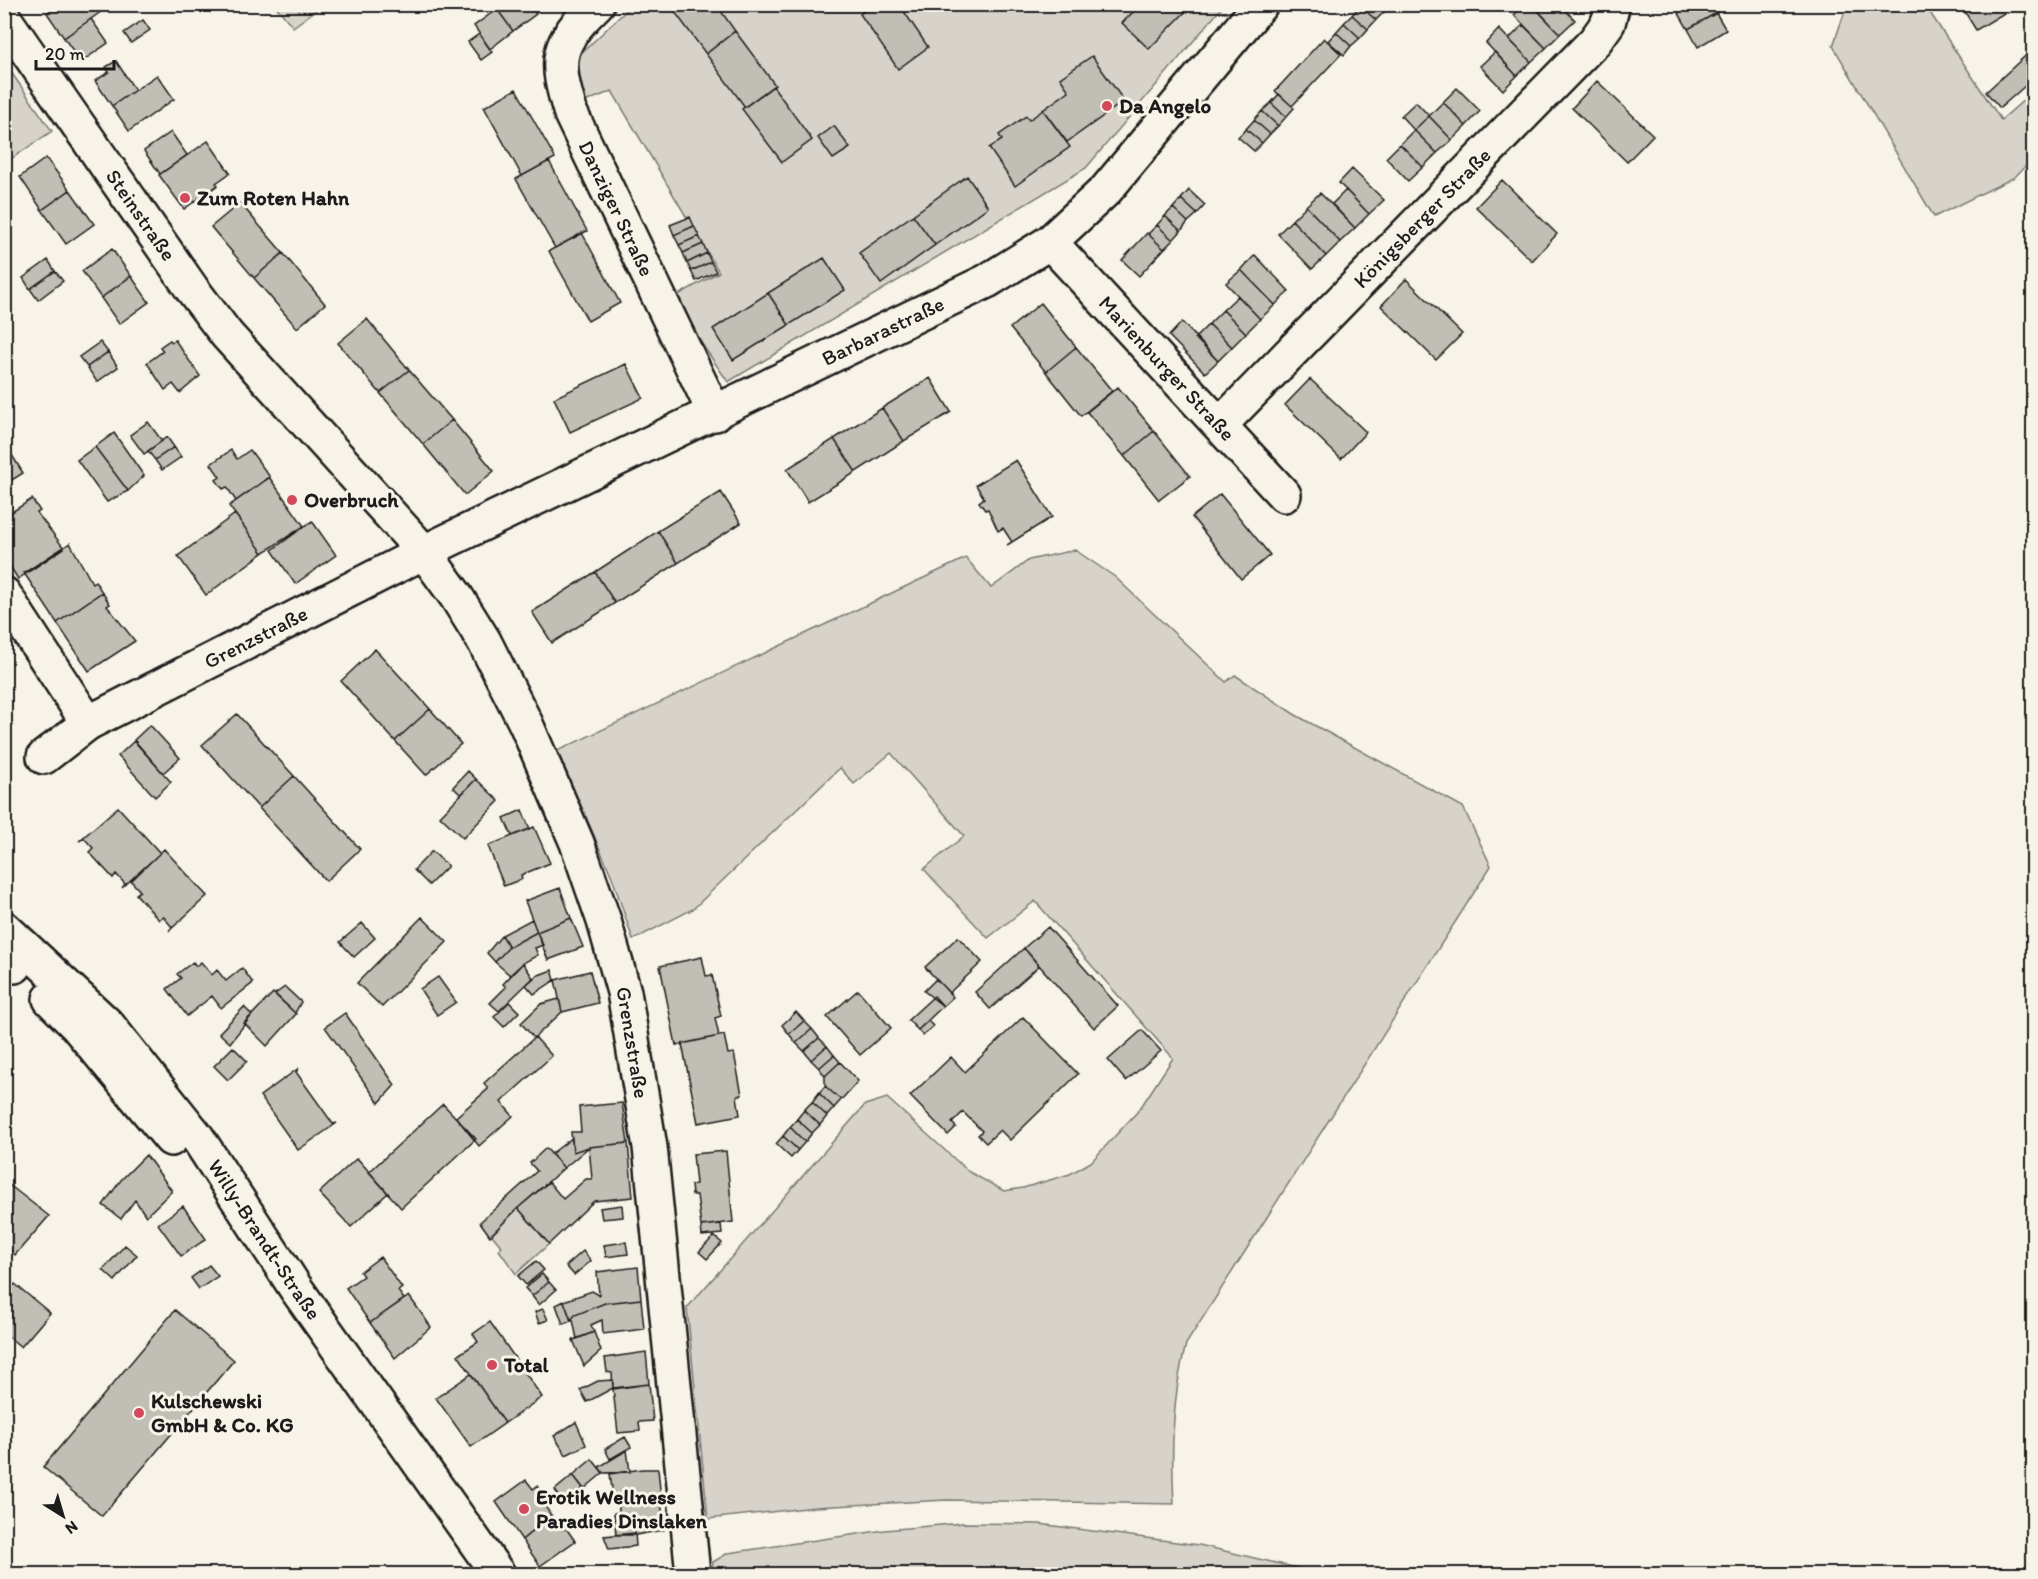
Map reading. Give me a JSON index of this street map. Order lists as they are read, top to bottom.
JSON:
{
  "streets": {
    "street": [
      "Danziger Straße",
      "Steinstraße",
      "Königsberger Straße",
      "Barbarastraße",
      "Marienburger Straße",
      "Grenzstraße",
      "Willy-Brandt-Straße"
    ]
  },
  "crossings": [
    ["Danziger Straße", "Barbarastraße"],
    ["Steinstraße", "Grenzstraße"],
    ["Königsberger Straße", "Marienburger Straße"],
    ["Barbarastraße", "Marienburger Straße"],
    ["Barbarastraße", "Grenzstraße"]
  ],
  "places": [
    "Da Angelo",
    "Zum Roten Hahn",
    "Overbruch",
    "Total",
    "Kulschewski GmbH & Co. KG",
    "Erotik Wellness Paradies Dinslaken"
  ],
  "scale_bar": "20 m",
  "north": "bottom right"
}
